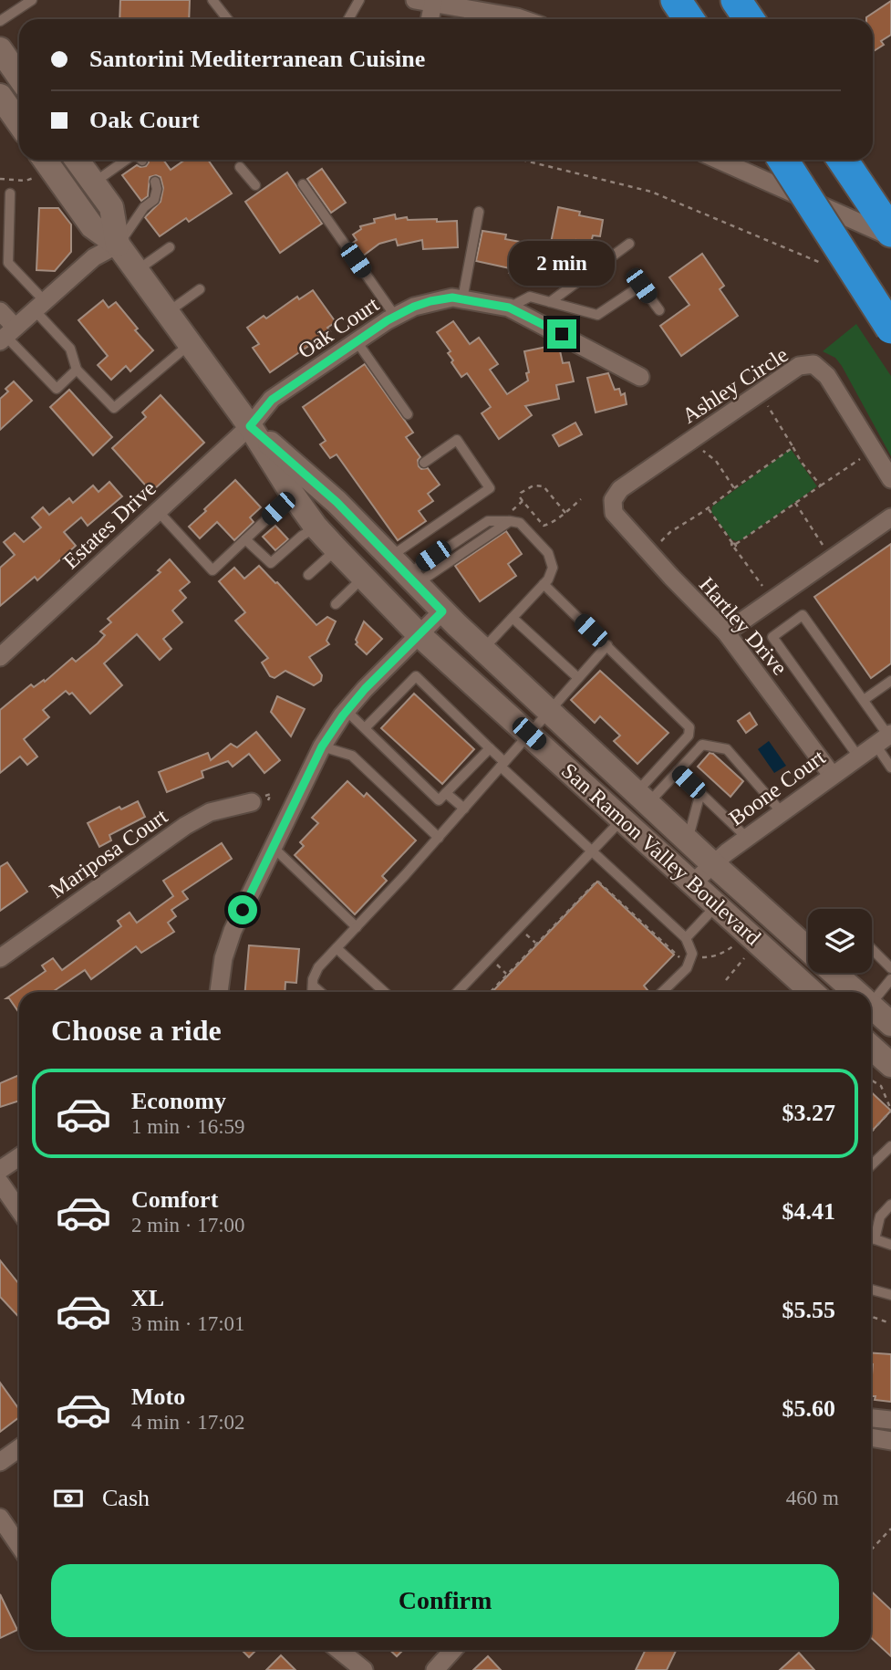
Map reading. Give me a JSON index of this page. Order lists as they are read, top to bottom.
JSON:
{
  "streets": {
    "main road": ["San Ramon Valley Boulevard"],
    "street": [
      "Oak Court",
      "Ashley Circle",
      "Estates Drive",
      "Hartley Drive",
      "Boone Court",
      "Mariposa Court"
    ]
  },
  "crossings": [
    ["Oak Court", "Estates Drive"],
    ["Oak Court", "San Ramon Valley Boulevard"],
    ["Ashley Circle", "Hartley Drive"],
    ["Estates Drive", "San Ramon Valley Boulevard"],
    ["Hartley Drive", "Boone Court"],
    ["Boone Court", "San Ramon Valley Boulevard"]
  ],
  "page": {
    "banner": ["Santorini Mediterranean Cuisine", "Oak Court"],
    "bubble": "2 min",
    "heading": "Choose a ride",
    "list": [
      {
        "name": "Economy",
        "note": "1 min · 16:59",
        "value": "$3.27"
      },
      {
        "name": "Comfort",
        "note": "2 min · 17:00",
        "value": "$4.41"
      },
      {
        "name": "XL",
        "note": "3 min · 17:01",
        "value": "$5.55"
      },
      {
        "name": "Moto",
        "note": "4 min · 17:02",
        "value": "$5.60"
      }
    ],
    "pay": ["Cash", "460 m"],
    "buttons": "Confirm"
  }
}
